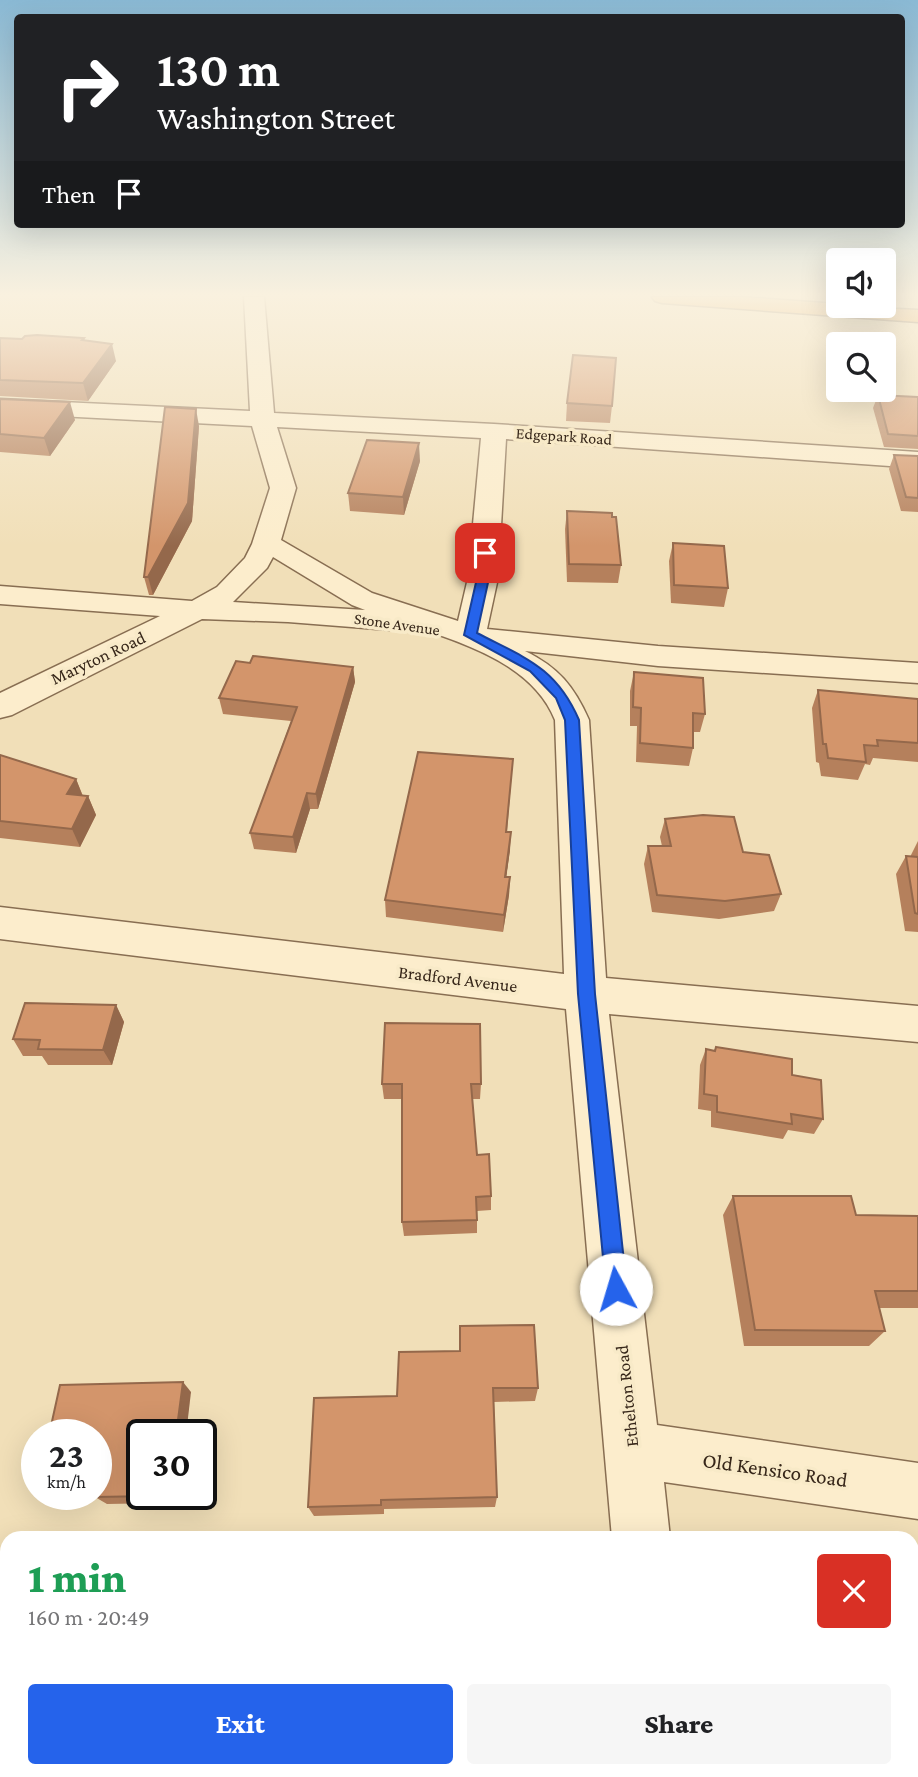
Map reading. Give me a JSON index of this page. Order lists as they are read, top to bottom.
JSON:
{
  "streets": {
    "street": [
      "Edgepark Road",
      "Stone Avenue",
      "Maryton Road",
      "Bradford Avenue",
      "Ethelton Road",
      "Old Kensico Road"
    ]
  },
  "crossings": [
    ["Edgepark Road", "Maryton Road"],
    ["Stone Avenue", "Maryton Road"],
    ["Stone Avenue", "Ethelton Road"],
    ["Bradford Avenue", "Ethelton Road"],
    ["Ethelton Road", "Old Kensico Road"]
  ],
  "page": {
    "turn": ["130 m", "Washington Street"],
    "then": "Then",
    "speed": "23 km/h",
    "limit": "30",
    "heading": ["1 min", "160 m · 20:49"],
    "buttons": ["Exit", "Share"]
  }
}
